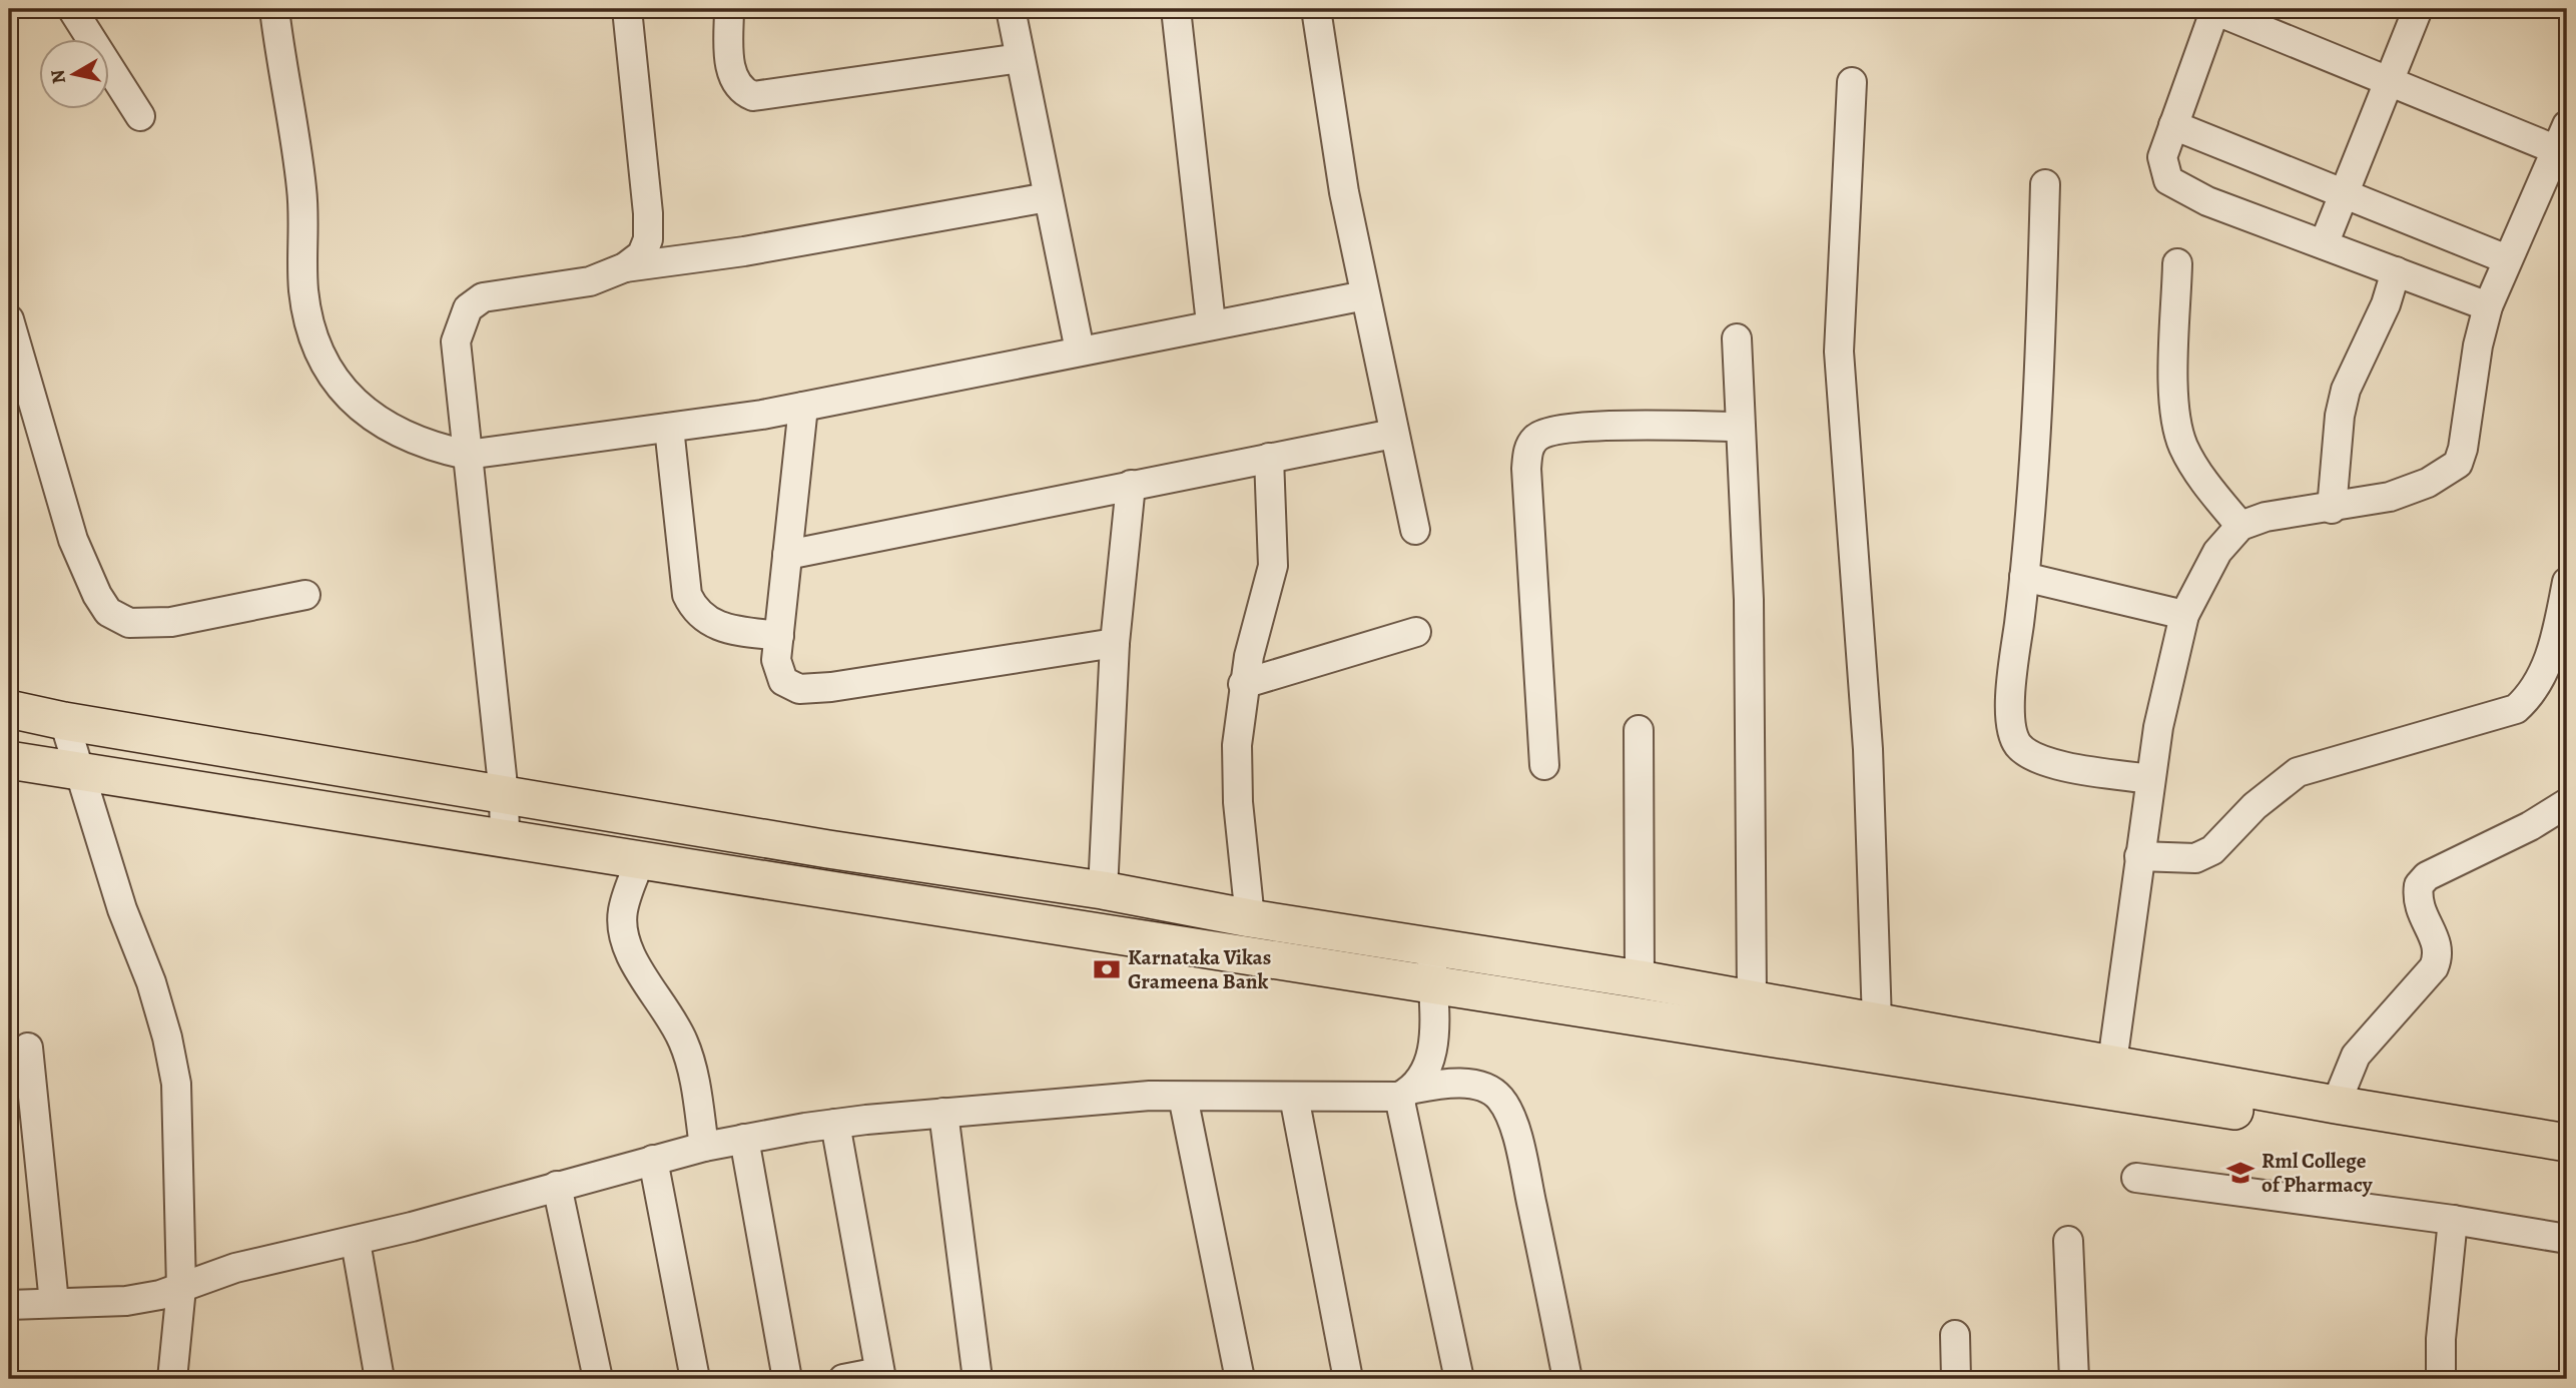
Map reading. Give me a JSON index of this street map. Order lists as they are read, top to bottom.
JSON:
{
  "places": {
    "bank": ["Karnataka Vikas Grameena Bank"],
    "school or university": ["Rml College of Pharmacy"]
  },
  "north": "left"
}
